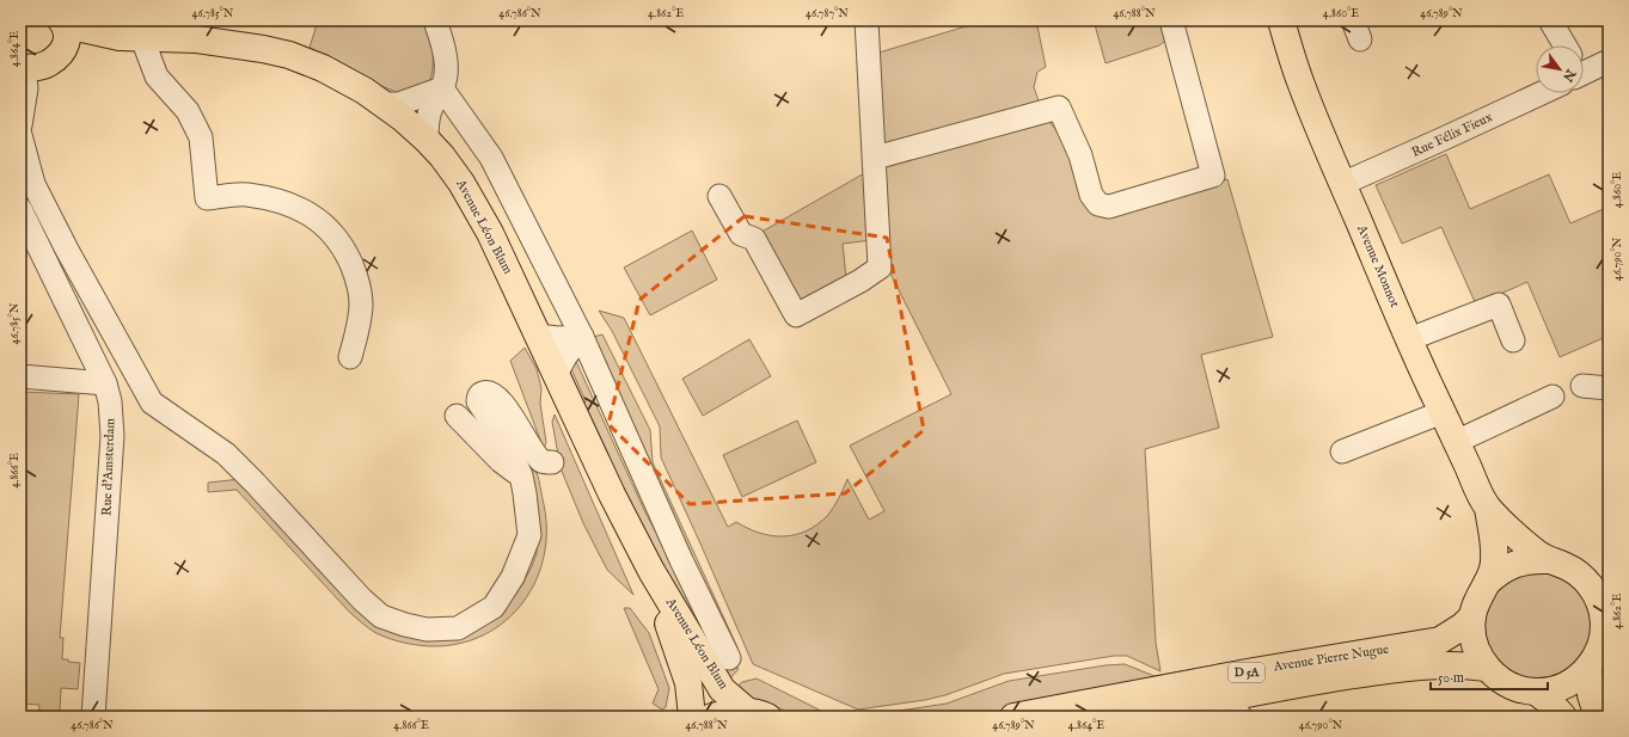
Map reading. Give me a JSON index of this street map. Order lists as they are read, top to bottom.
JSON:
{
  "streets": {
    "main road": [
      "Avenue Léon Blum",
      "Avenue Monnot",
      "Avenue Pierre Nugue",
      "D 5A"
    ],
    "street": ["Rue Félix Fieux", "Rue d'Amsterdam"]
  },
  "crossings": [
    ["Rue Félix Fieux", "Avenue Monnot"]
  ],
  "scale_bar": "50 m",
  "north": "bottom right",
  "coordinates": [
    "46.785°N",
    "46.786°N",
    "4.862°E",
    "46.787°N",
    "46.788°N",
    "4.860°E",
    "46.789°N",
    "4.864°E",
    "46.790°N",
    "4.866°E"
  ]
}
